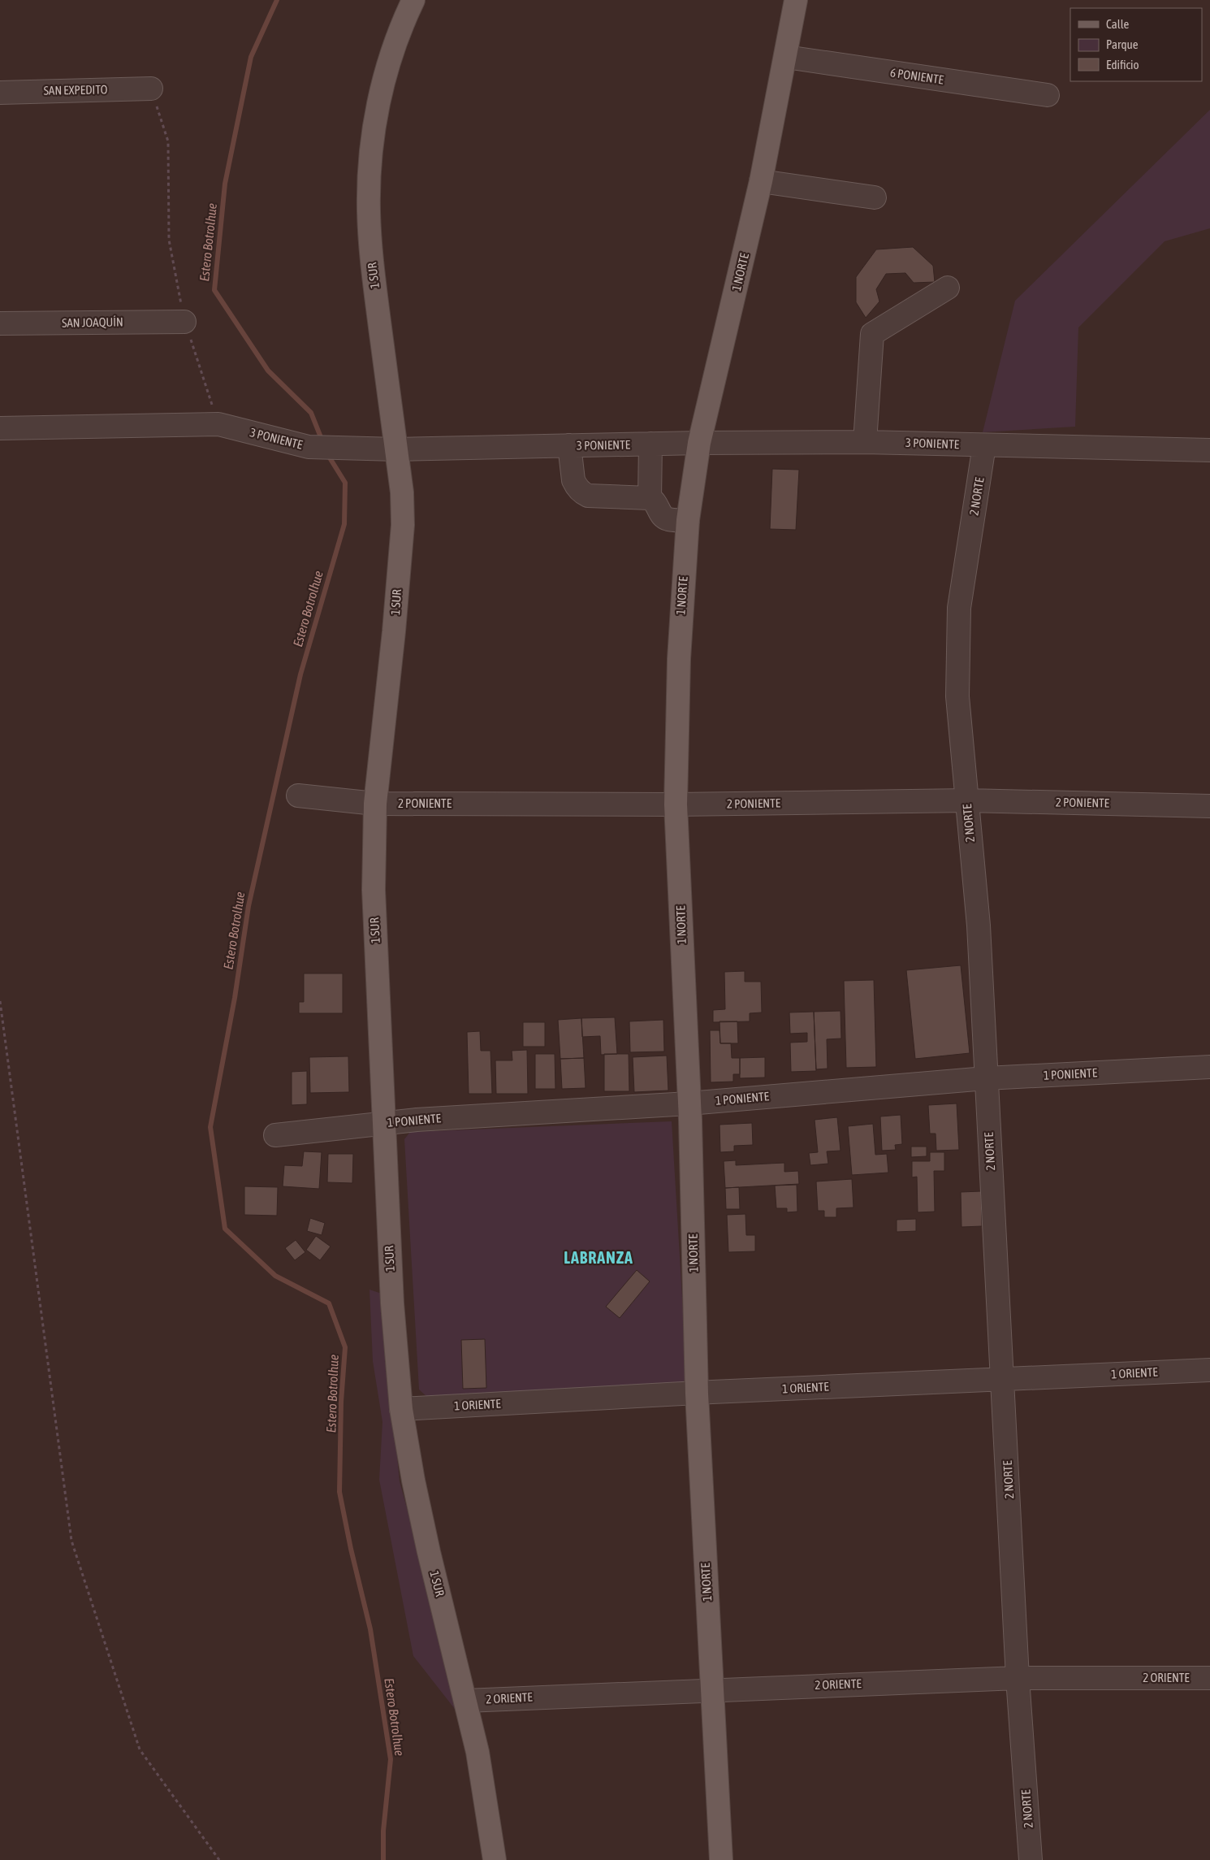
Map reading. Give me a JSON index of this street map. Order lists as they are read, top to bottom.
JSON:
{
  "streets": {
    "main road": ["1 NORTE", "1 SUR"],
    "street": [
      "6 PONIENTE",
      "SAN EXPEDITO",
      "SAN JOAQUÍN",
      "3 PONIENTE",
      "2 NORTE",
      "2 PONIENTE",
      "1 PONIENTE",
      "1 ORIENTE",
      "2 ORIENTE"
    ]
  },
  "crossings": [
    ["6 PONIENTE", "1 NORTE"],
    ["1 NORTE", "3 PONIENTE"],
    ["1 NORTE", "2 PONIENTE"],
    ["1 NORTE", "1 PONIENTE"],
    ["1 NORTE", "1 ORIENTE"],
    ["1 NORTE", "2 ORIENTE"],
    ["1 SUR", "3 PONIENTE"],
    ["1 SUR", "2 PONIENTE"],
    ["1 SUR", "1 PONIENTE"],
    ["1 SUR", "1 ORIENTE"],
    ["1 SUR", "2 ORIENTE"],
    ["3 PONIENTE", "2 NORTE"],
    ["2 NORTE", "2 PONIENTE"],
    ["2 NORTE", "1 PONIENTE"],
    ["2 NORTE", "1 ORIENTE"],
    ["2 NORTE", "2 ORIENTE"]
  ],
  "districts": ["LABRANZA"],
  "water": ["Estero Botrolhue"],
  "legend": ["Calle", "Parque", "Edificio"]
}
